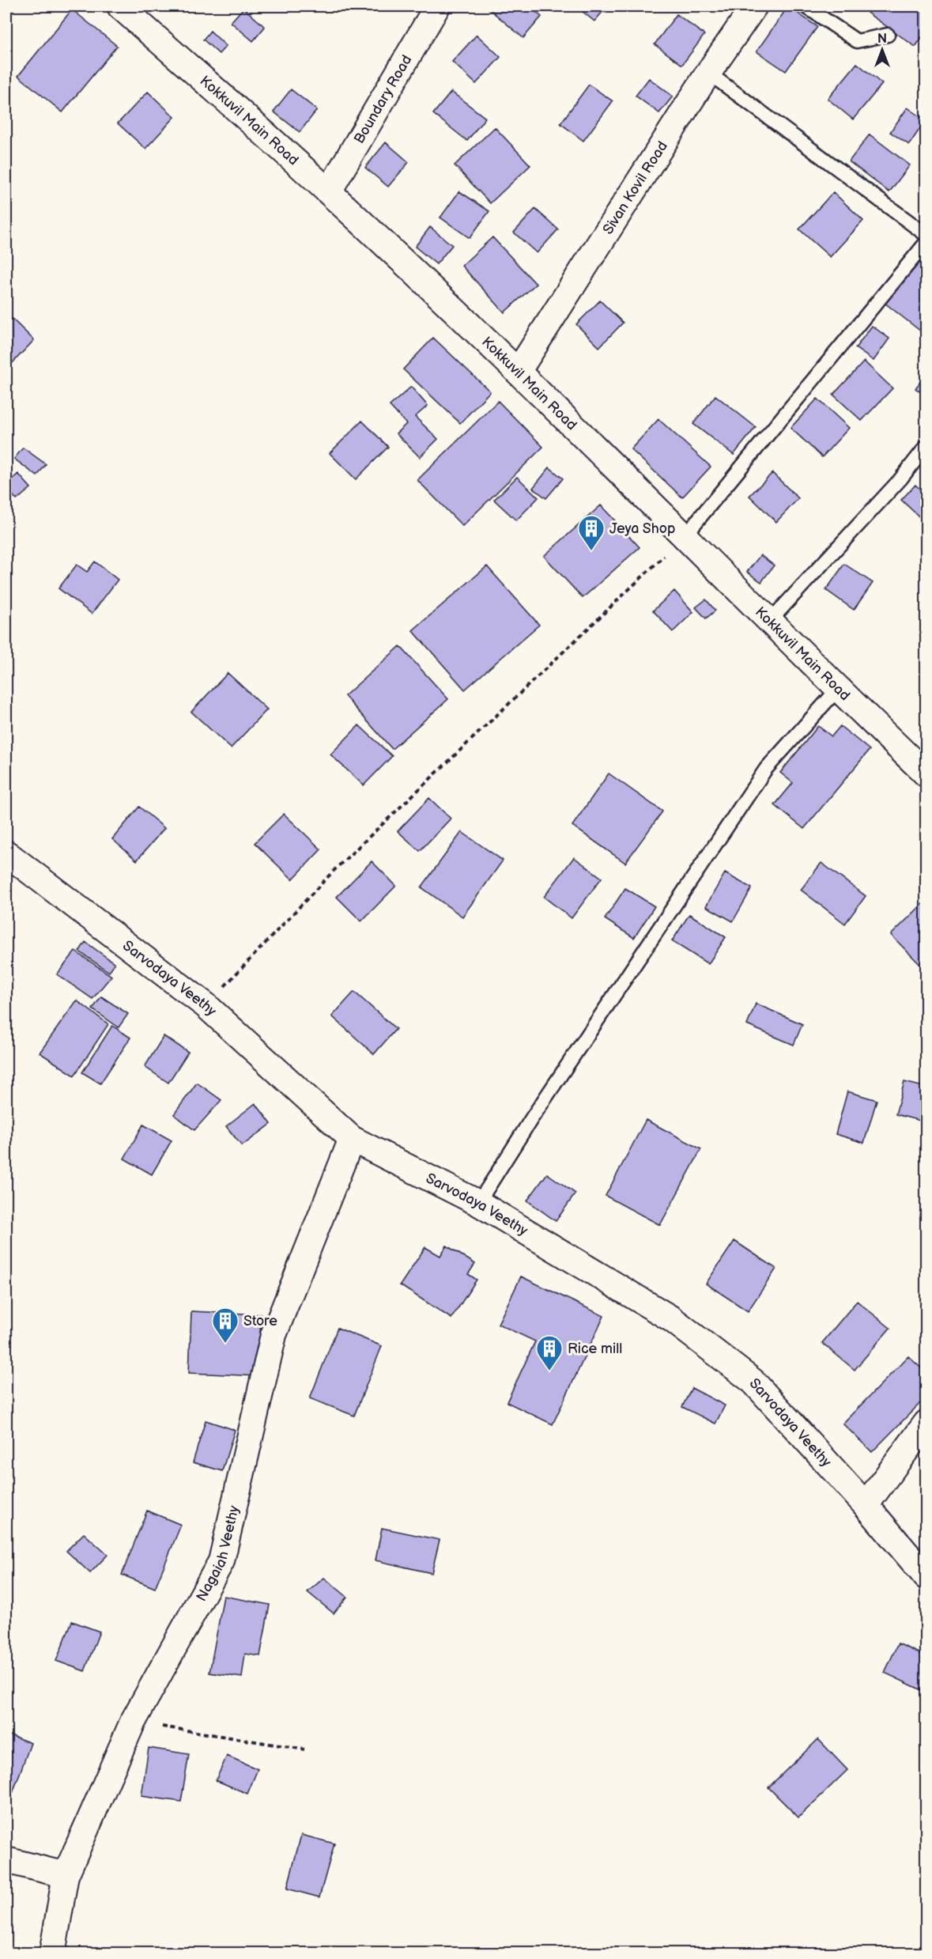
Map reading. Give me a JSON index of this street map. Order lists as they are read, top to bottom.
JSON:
{
  "streets": {
    "street": [
      "Boundary Road",
      "Kokkuvil Main Road",
      "Sivan Kovil Road",
      "Sarvodaya Veethy",
      "Nagaiah Veethy"
    ]
  },
  "crossings": [
    ["Boundary Road", "Kokkuvil Main Road"],
    ["Kokkuvil Main Road", "Sivan Kovil Road"],
    ["Sarvodaya Veethy", "Nagaiah Veethy"]
  ],
  "places": {
    "building": ["Jeya Shop", "Store", "Rice mill"]
  },
  "north": "top"
}
